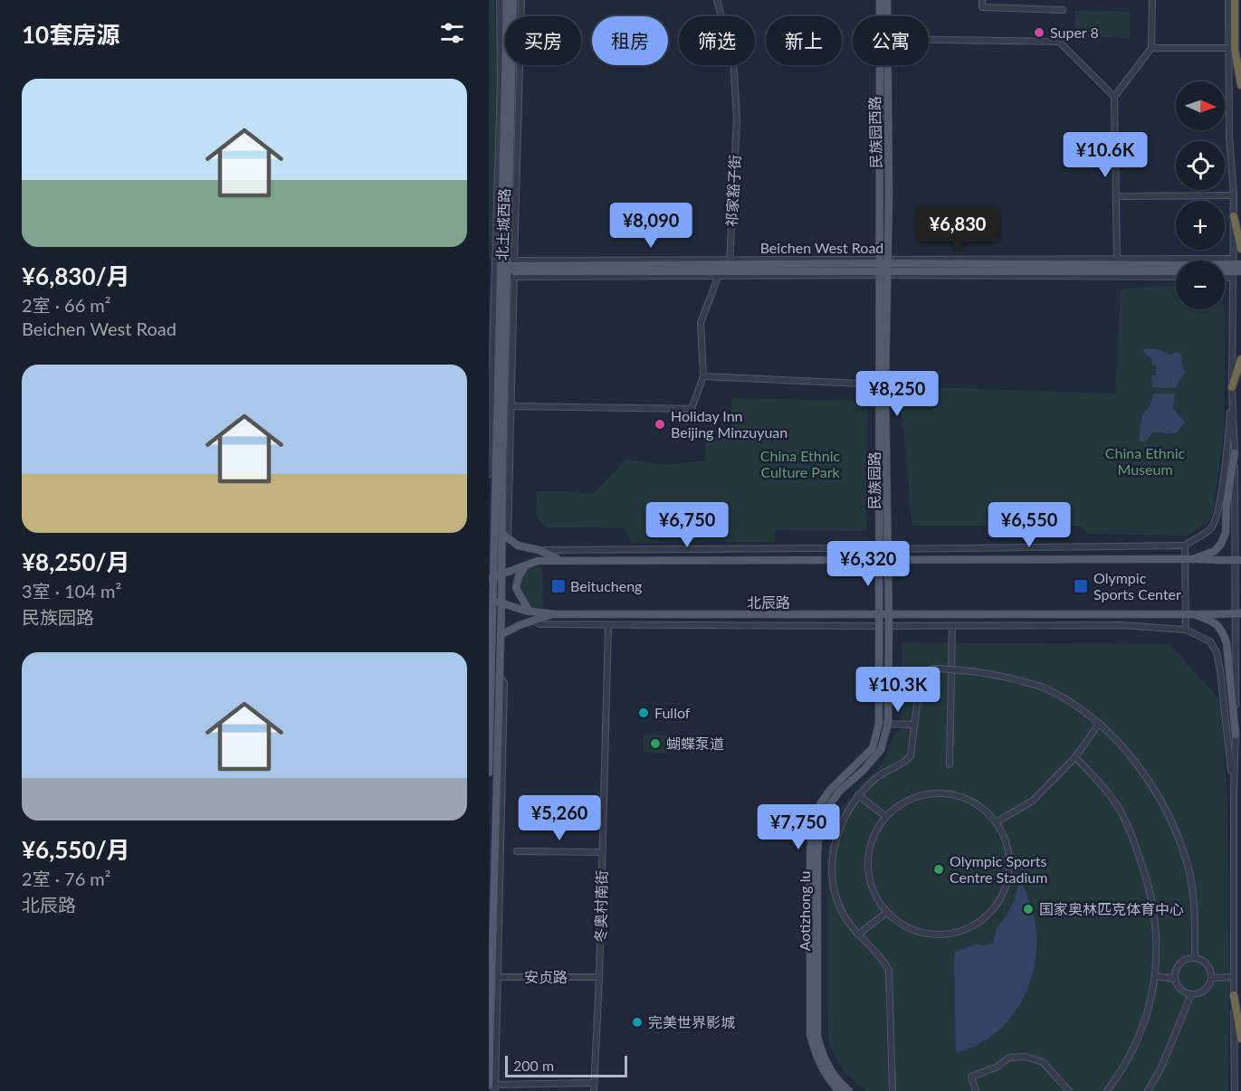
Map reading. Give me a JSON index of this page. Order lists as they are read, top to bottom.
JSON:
{
  "streets": {
    "main road": [
      "民族园西路",
      "北土城西路",
      "Beichen West Road",
      "民族园路",
      "北辰路",
      "Aotizhong lu"
    ],
    "street": ["祁家豁子街", "冬奥村南街", "安贞路"]
  },
  "crossings": [
    ["民族园西路", "Beichen West Road"],
    ["民族园西路", "民族园路"],
    ["祁家豁子街", "Beichen West Road"],
    ["北土城西路", "Beichen West Road"],
    ["北土城西路", "北辰路"],
    ["Beichen West Road", "民族园路"],
    ["民族园路", "北辰路"],
    ["民族园路", "Aotizhong lu"],
    ["北辰路", "冬奥村南街"],
    ["北辰路", "Aotizhong lu"],
    ["冬奥村南街", "安贞路"]
  ],
  "parks": ["China Ethnic Museum", "China Ethnic Culture Park"],
  "places": {
    "other": [
      "Super 8",
      "Holiday Inn Beijing Minzuyuan",
      "Fullof",
      "蝴蝶泵道",
      "Olympic Sports Centre Stadium",
      "国家奥林匹克体育中心",
      "完美世界影城"
    ],
    "transit": ["Beitucheng", "Olympic Sports Center"]
  },
  "scale_bar": "200 m",
  "north": "right",
  "page": {
    "heading": "10套房源",
    "chip": [
      "买房",
      "租房",
      "筛选",
      "新上",
      "公寓"
    ],
    "list": [
      {
        "name": "¥6,830/月",
        "note": "2室 · 66 m² · Beichen West Road"
      },
      {
        "name": "¥8,250/月",
        "note": "3室 · 104 m² · 民族园路"
      },
      {
        "name": "¥6,550/月",
        "note": "2室 · 76 m² · 北辰路"
      }
    ],
    "map_buttons": ["+", "−"],
    "price": [
      "¥10.6K",
      "¥8,090",
      "¥6,830",
      "¥8,250",
      "¥6,750",
      "¥6,550",
      "¥6,320",
      "¥10.3K",
      "¥5,260",
      "¥7,750"
    ],
    "scale": "200 m"
  }
}
